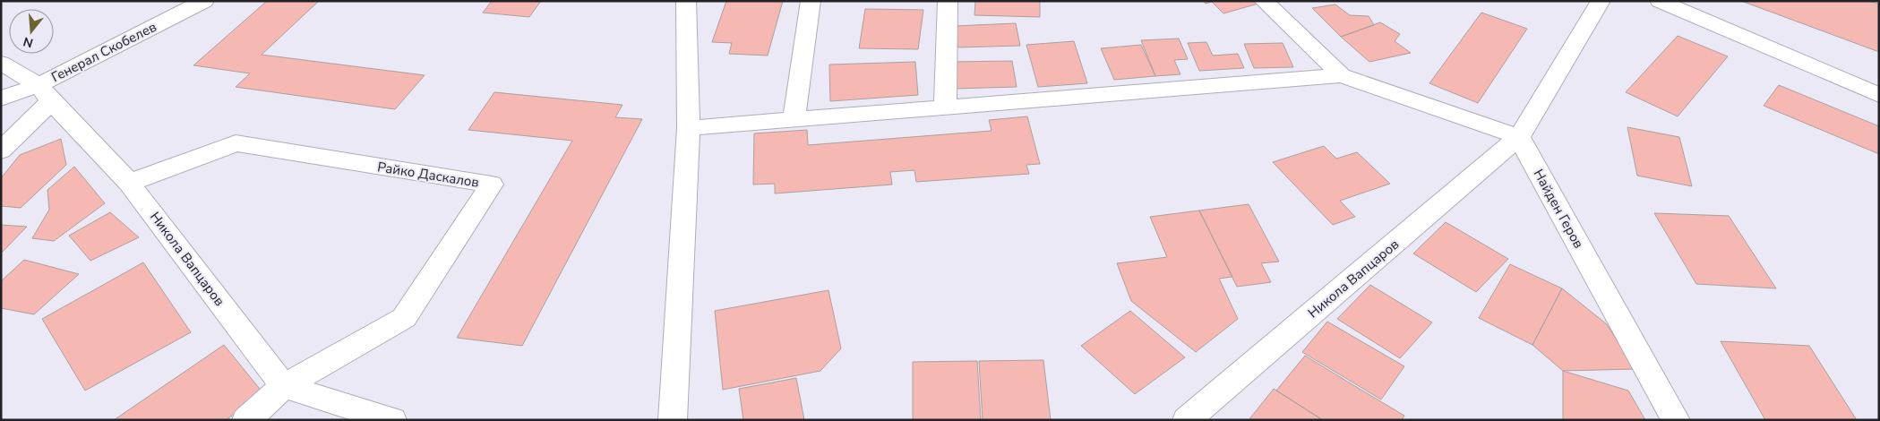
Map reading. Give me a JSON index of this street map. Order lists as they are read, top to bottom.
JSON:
{
  "streets": {
    "street": [
      "Генерал Скобелев",
      "Райко Даскалов",
      "Найден Геров",
      "Никола Вапцаров"
    ]
  },
  "crossings": [
    ["Генерал Скобелев", "Никола Вапцаров"],
    ["Райко Даскалов", "Никола Вапцаров"],
    ["Найден Геров", "Никола Вапцаров"]
  ],
  "north": "bottom"
}
